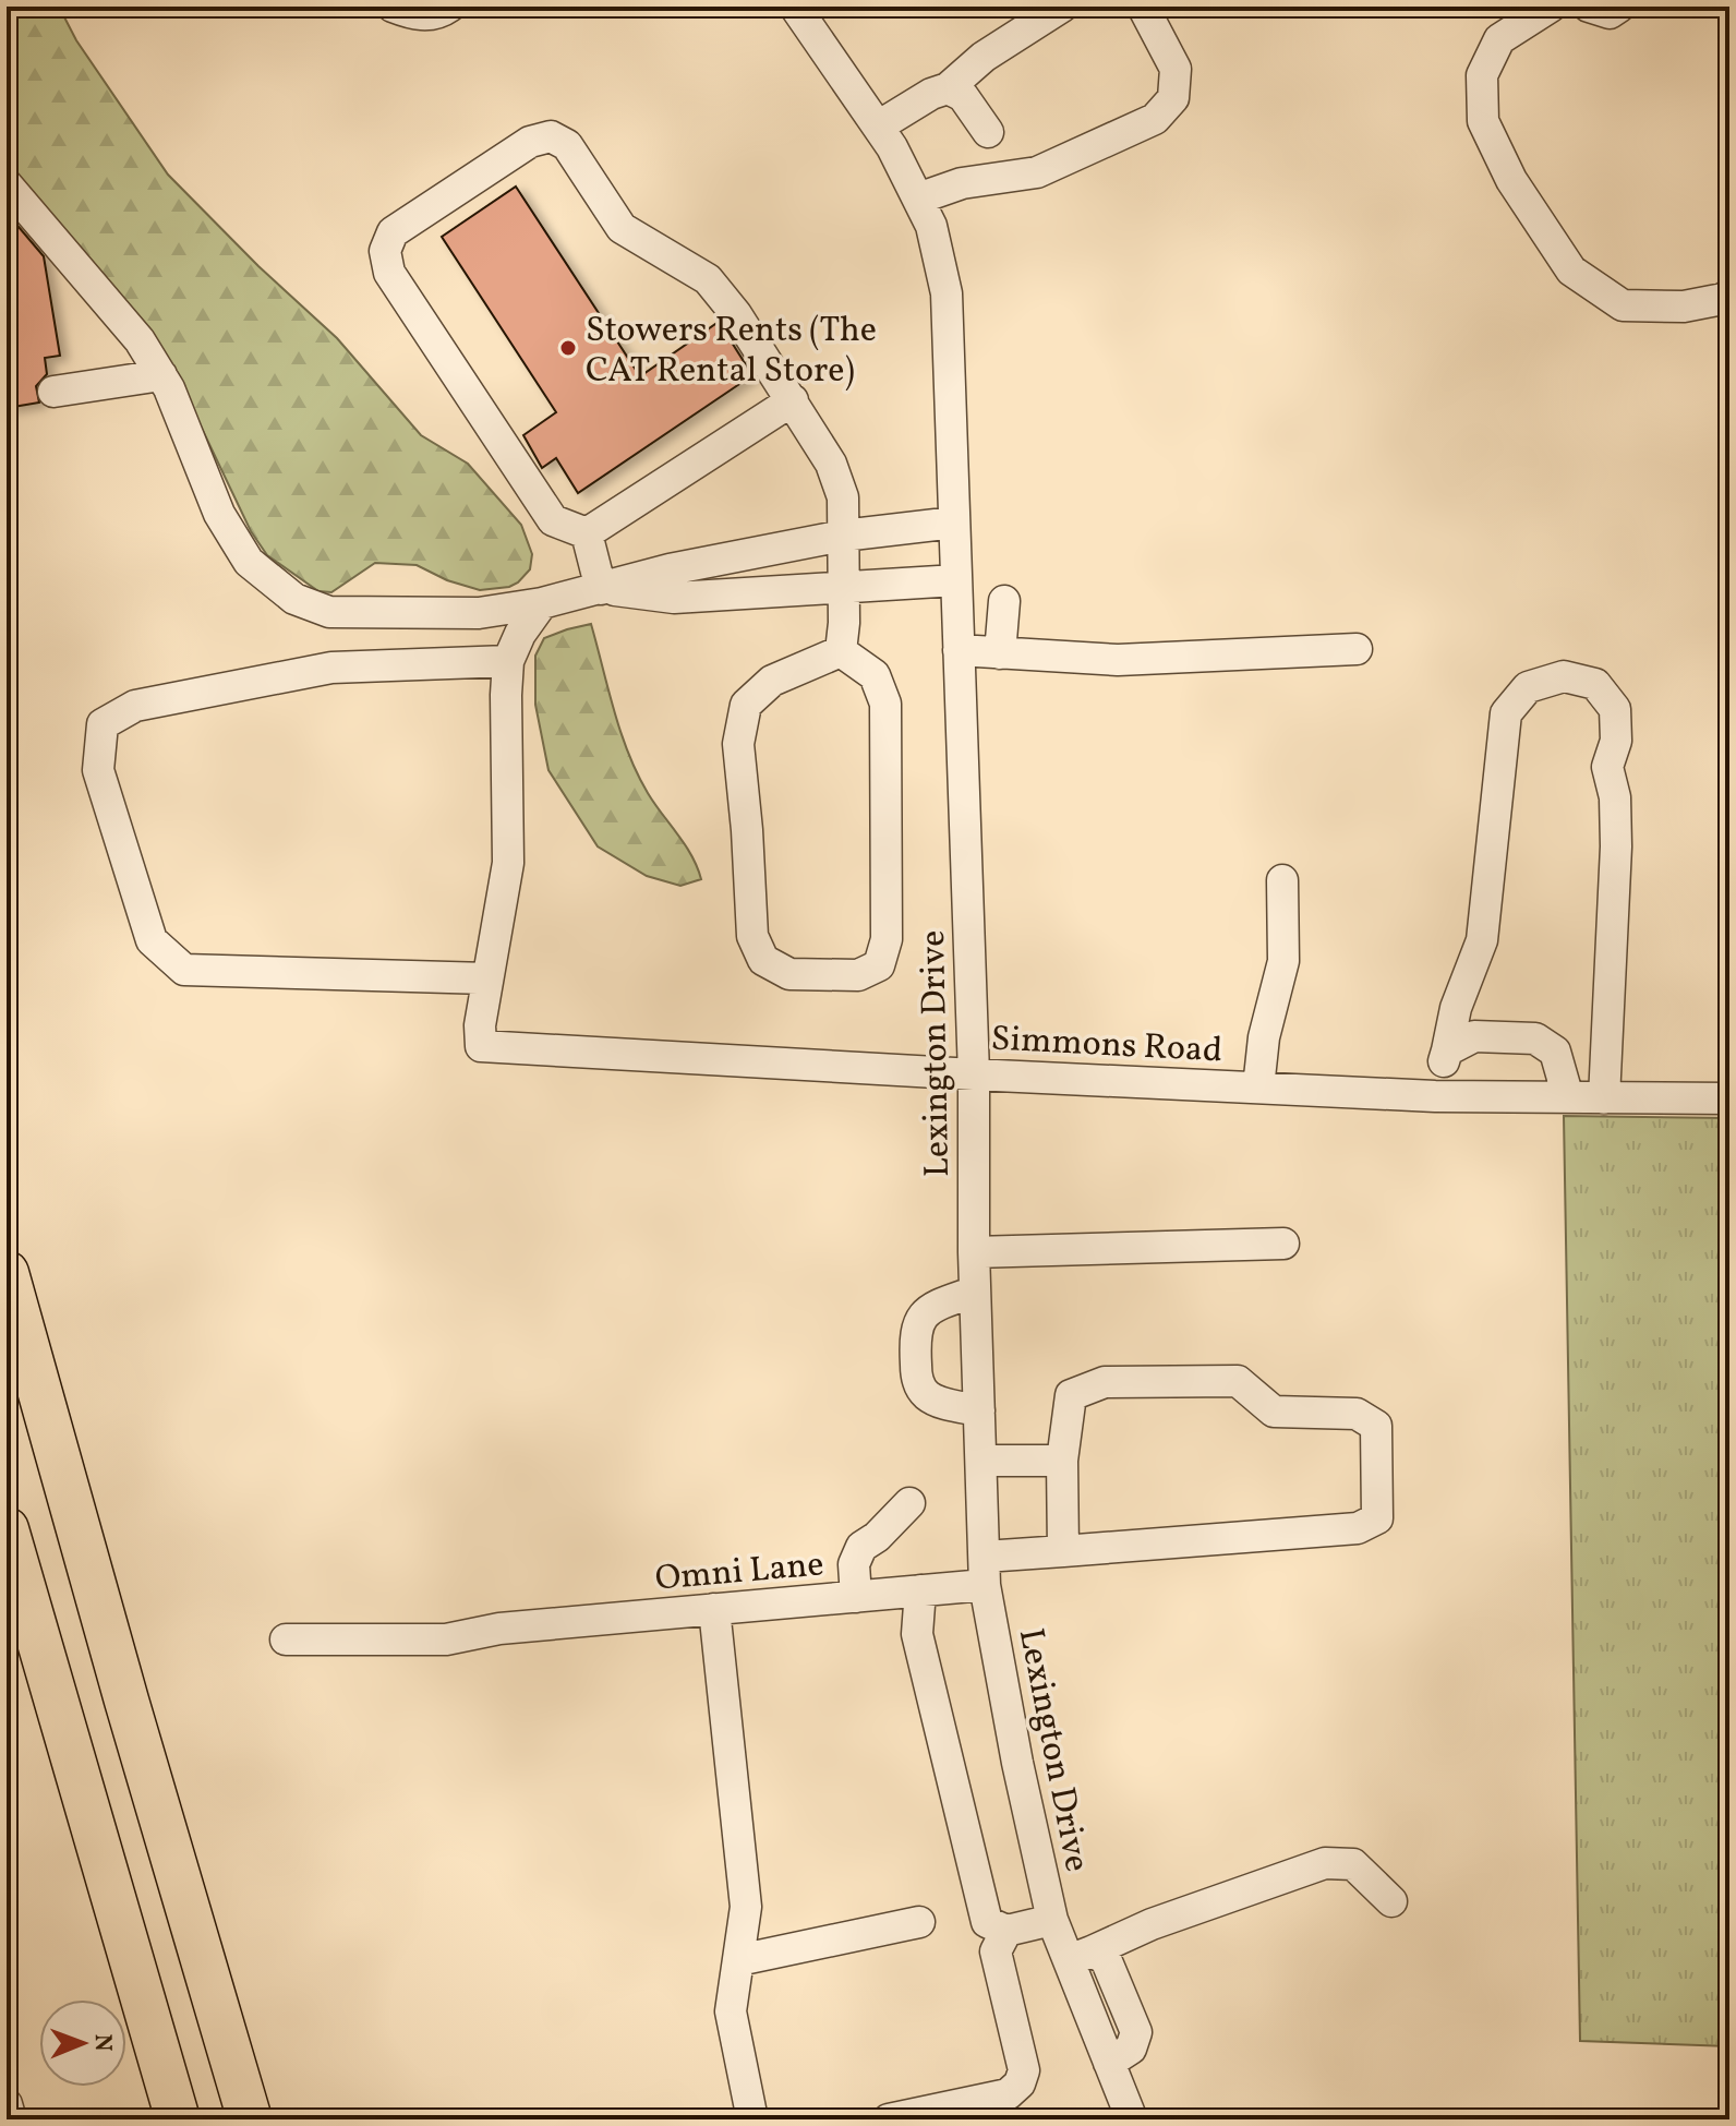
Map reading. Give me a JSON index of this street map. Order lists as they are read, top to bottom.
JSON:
{
  "streets": {
    "street": ["Simmons Road", "Lexington Drive", "Omni Lane"]
  },
  "crossings": [
    ["Simmons Road", "Lexington Drive"],
    ["Lexington Drive", "Omni Lane"]
  ],
  "places": ["Stowers Rents (The CAT Rental Store)"],
  "north": "right"
}
